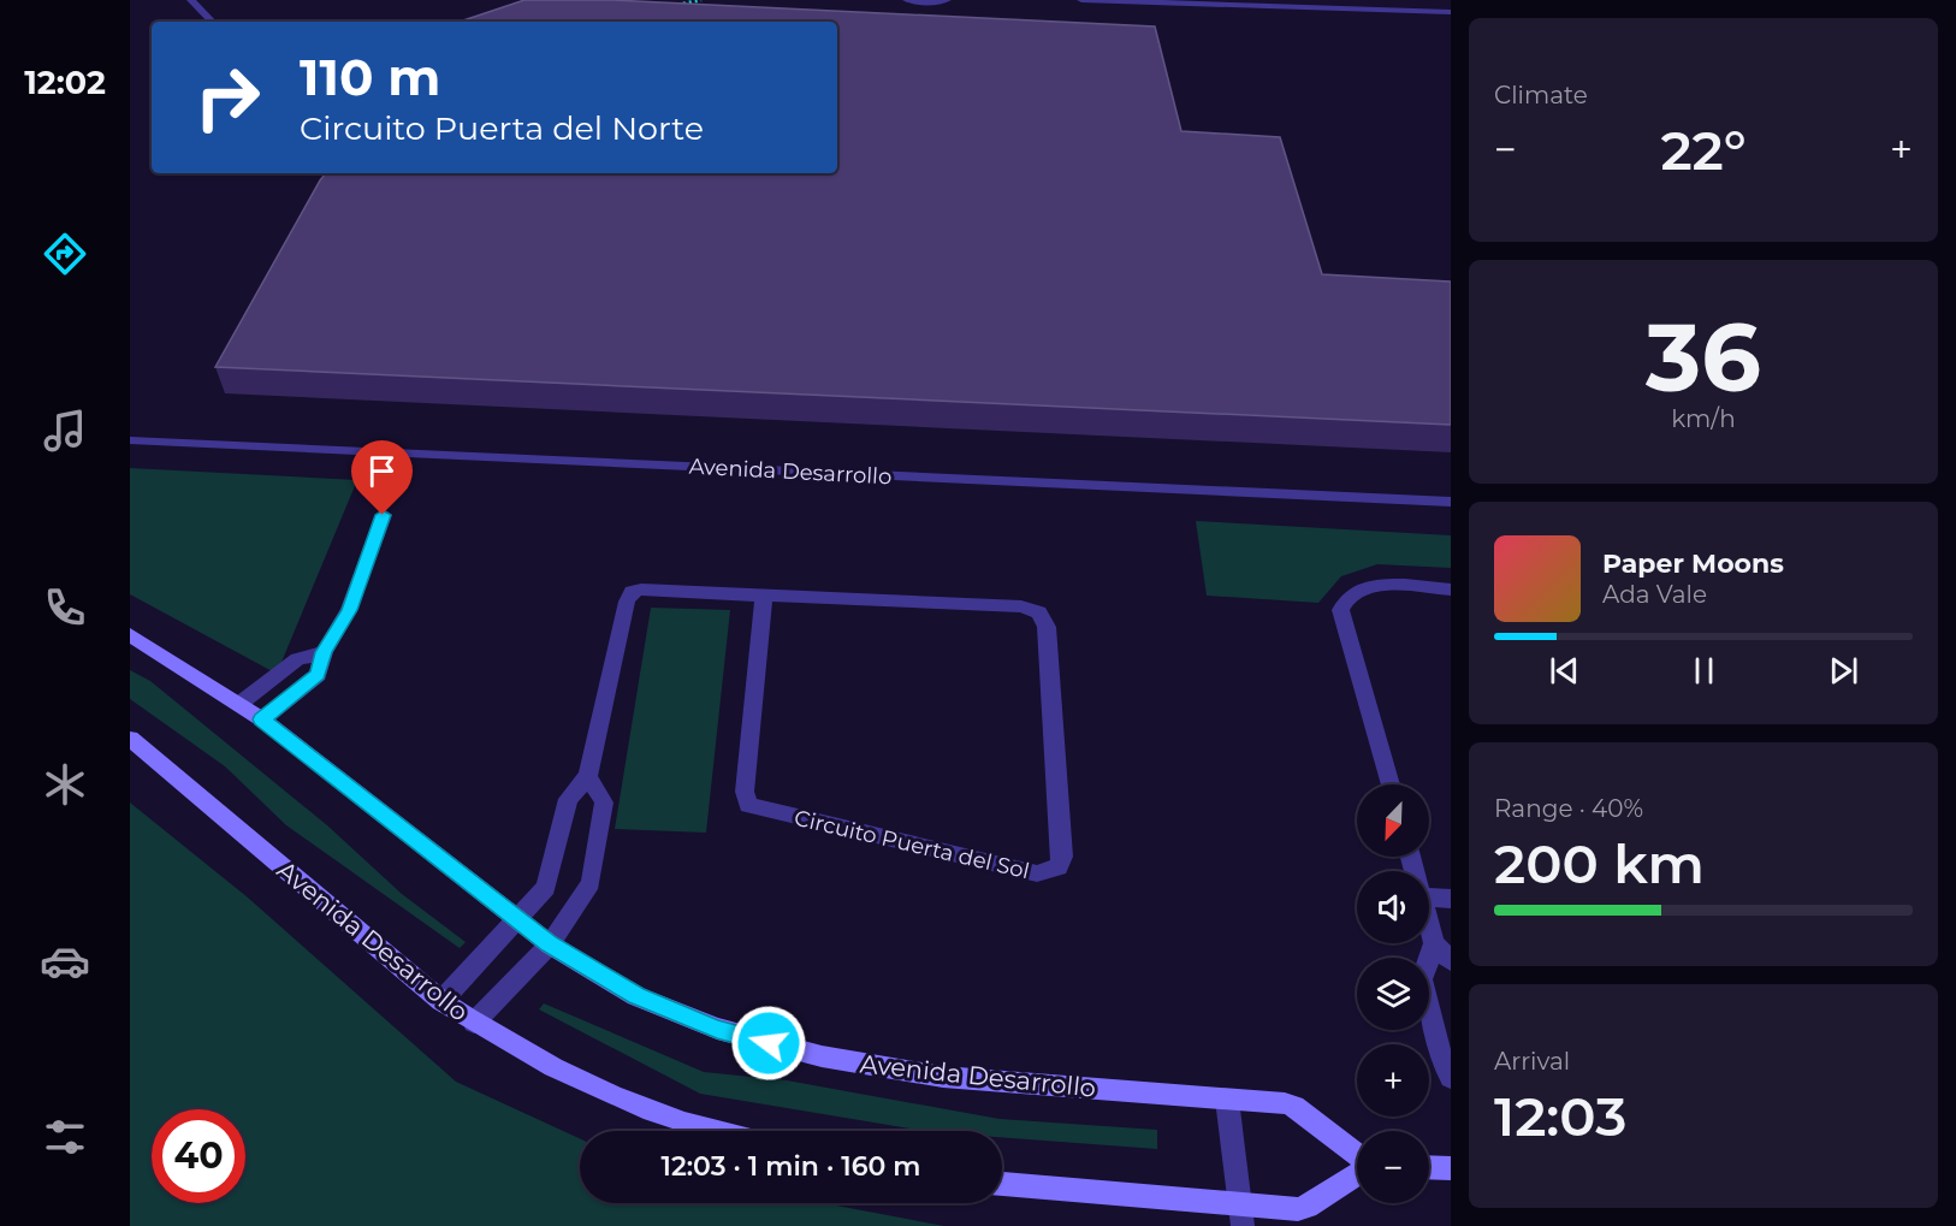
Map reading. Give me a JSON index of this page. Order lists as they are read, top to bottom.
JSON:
{
  "streets": {
    "street": ["Avenida Desarrollo", "Circuito Puerta del Sol"]
  },
  "crossings": [
    ["Avenida Desarrollo", "Circuito Puerta del Sol"]
  ],
  "north": "bottom left",
  "page": {
    "tabs": "12:02",
    "tile": [
      "Climate",
      ["36", "km/h"],
      ["Range · 40%", "200 km"],
      ["Arrival", "12:03"]
    ],
    "turn": ["110 m", "Circuito Puerta del Norte"],
    "heat": ["−", "22°", "+"],
    "song": ["Paper Moons", "Ada Vale"],
    "map_buttons": ["+", "−"],
    "limit": "40",
    "trip": "12:03 · 1 min · 160 m"
  }
}
